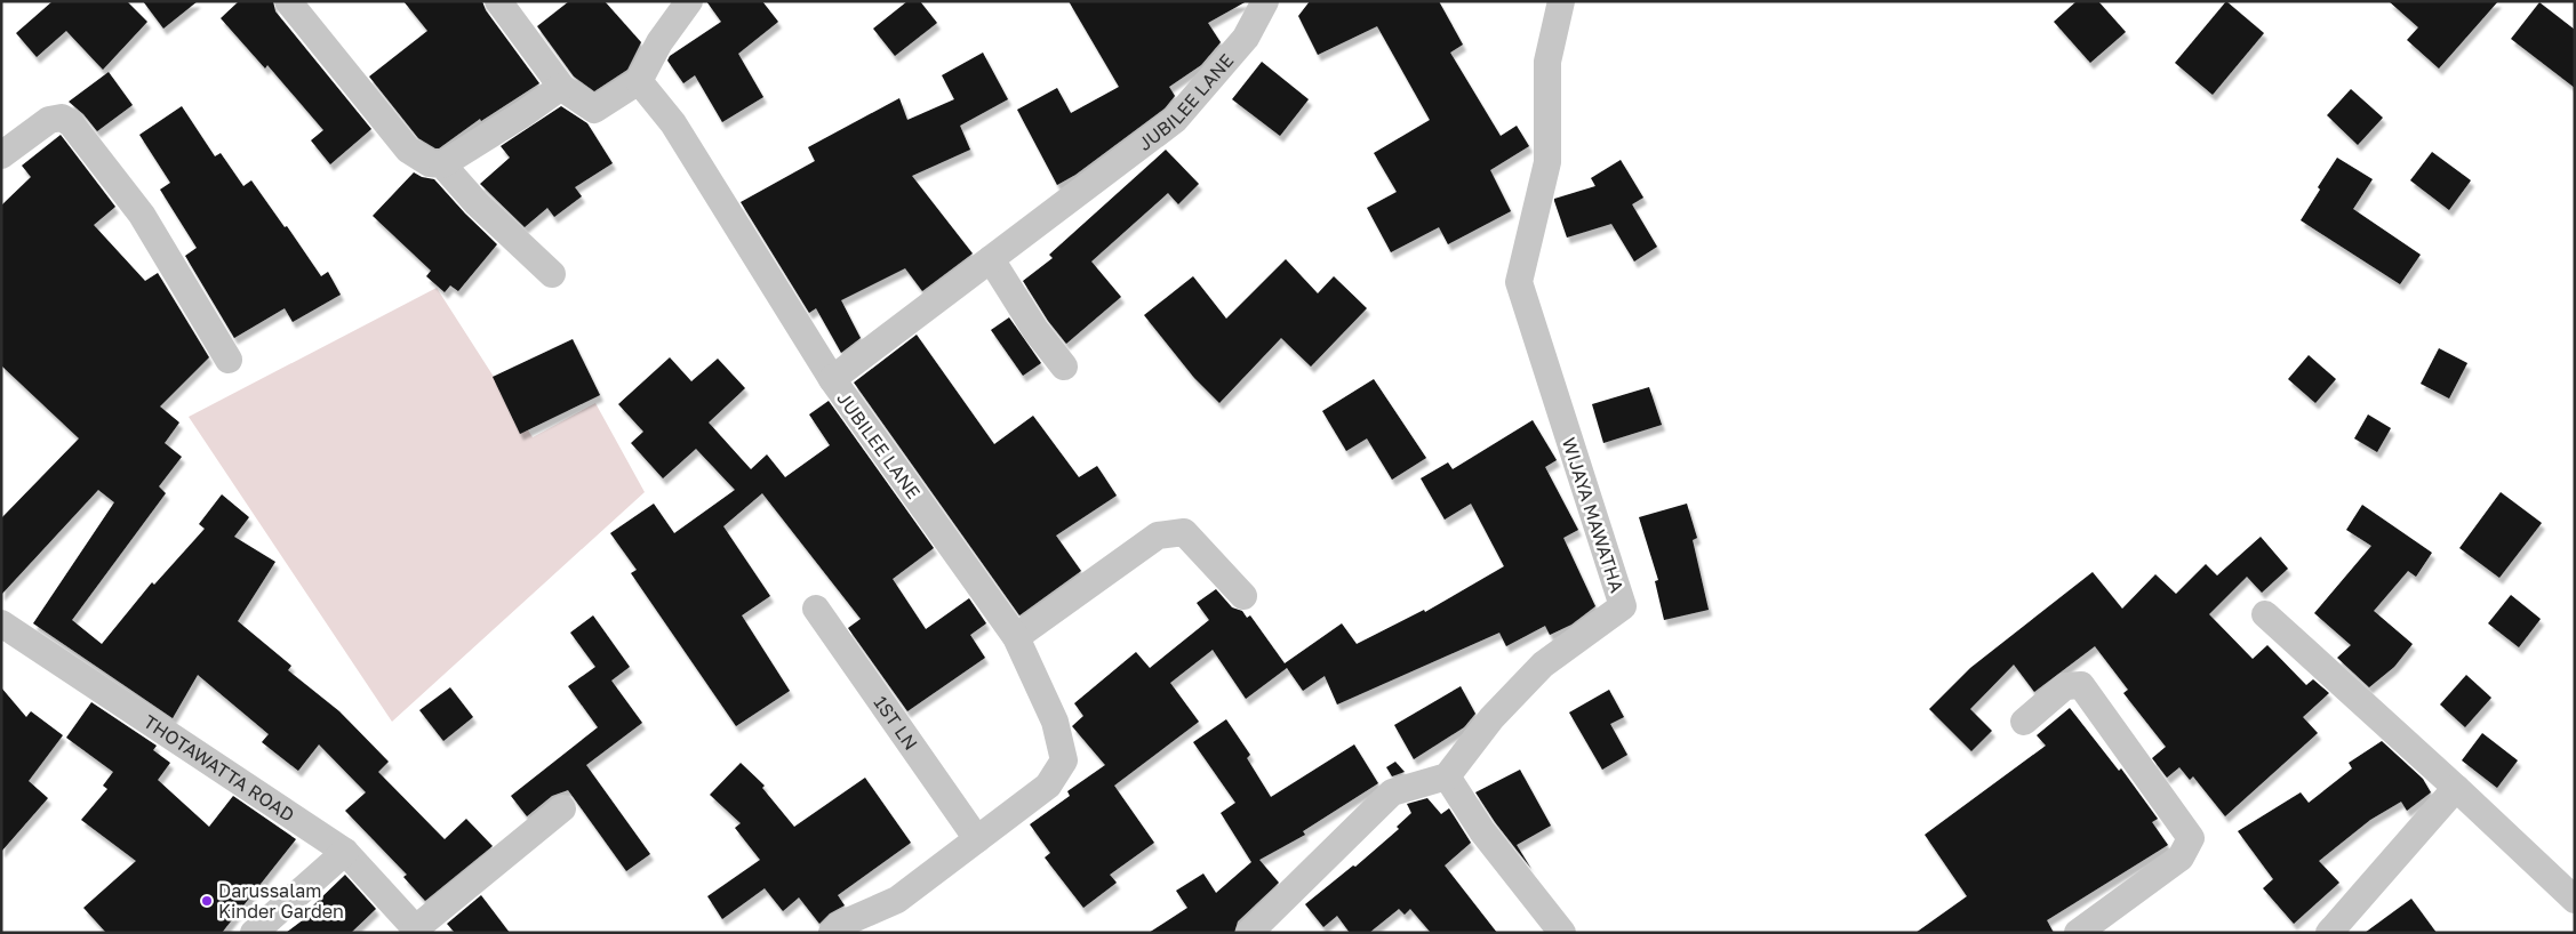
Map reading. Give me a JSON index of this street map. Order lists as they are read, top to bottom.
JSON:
{
  "streets": {
    "street": [
      "JUBILEE LANE",
      "WIJAYA MAWATHA",
      "1ST LN",
      "THOTAWATTA ROAD"
    ]
  },
  "crossings": [
    ["JUBILEE LANE", "1ST LN"]
  ],
  "places": ["Darussalam Kinder Garden"]
}
